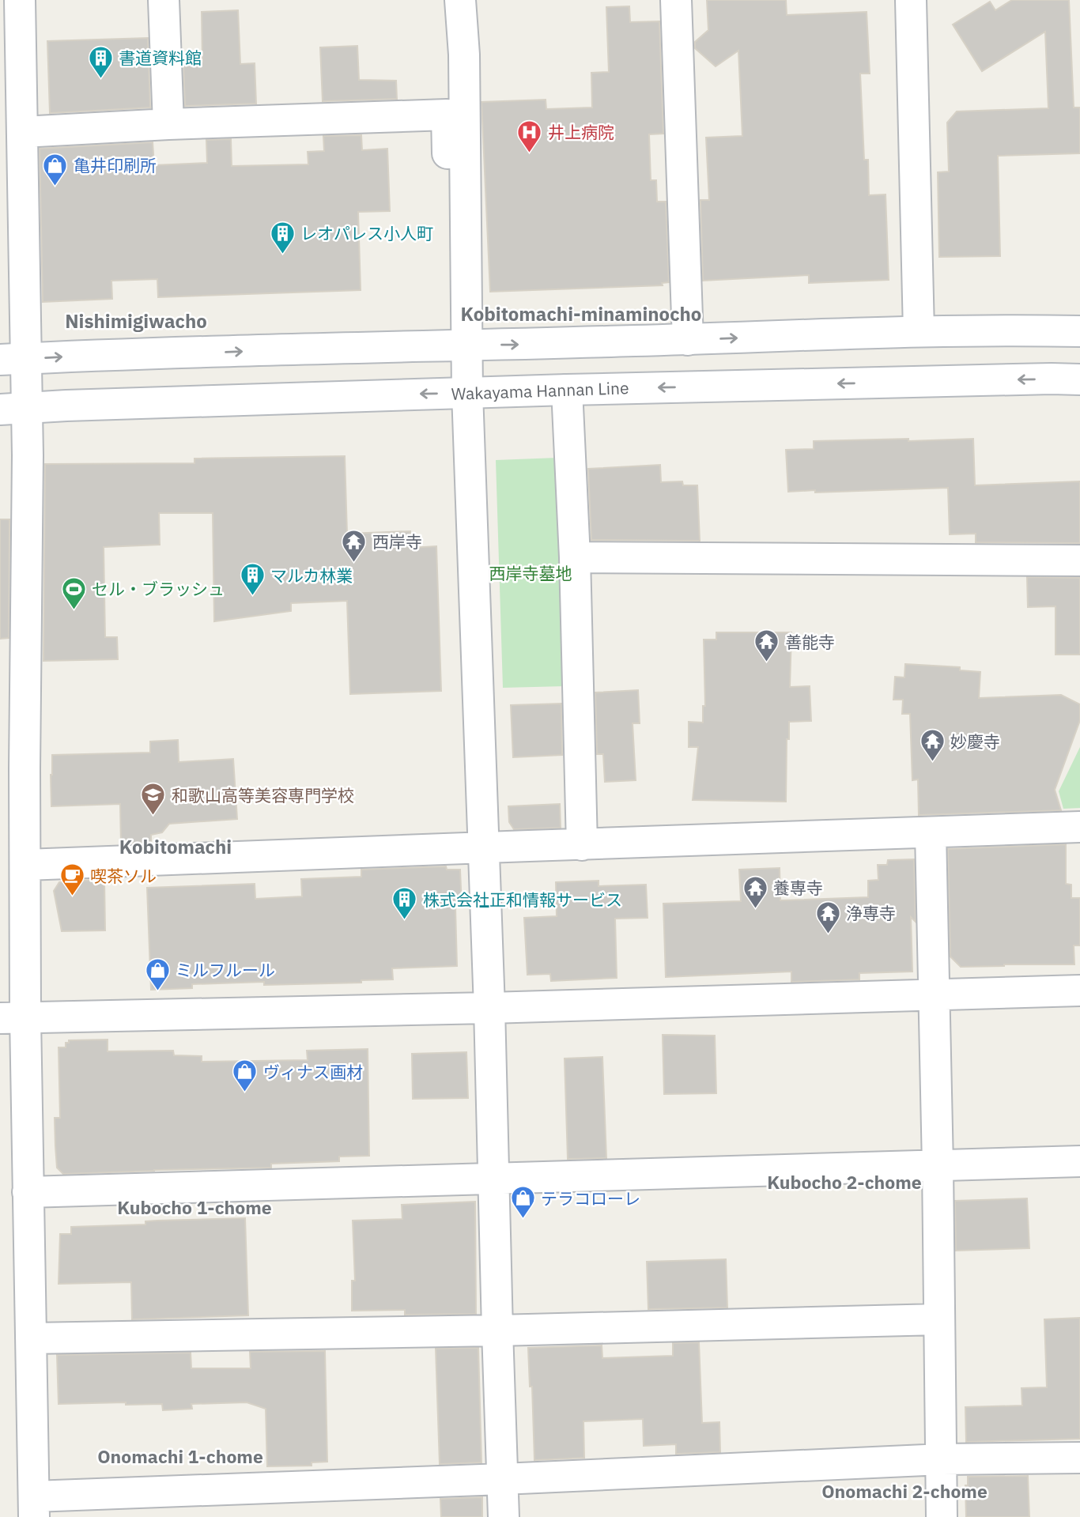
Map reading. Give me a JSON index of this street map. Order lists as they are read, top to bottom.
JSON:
{
  "streets": {
    "street": ["Wakayama Hannan Line"]
  },
  "districts": [
    "Kobitomachi-minaminocho",
    "Nishimigiwacho",
    "Kobitomachi",
    "Kubocho 2-chome",
    "Kubocho 1-chome",
    "Onomachi 1-chome",
    "Onomachi 2-chome"
  ],
  "parks": ["西岸寺墓地"],
  "places": {
    "building": [
      "書道資料館",
      "レオパレス小人町",
      "マルカ林業",
      "株式会社正和情報サービス"
    ],
    "hospital": ["井上病院"],
    "shop": [
      "亀井印刷所",
      "ミルフルール",
      "ヴィナス画材",
      "テラコローレ"
    ],
    "temple": [
      "西岸寺",
      "善能寺",
      "妙慶寺",
      "養専寺",
      "浄専寺"
    ],
    "sports": ["セル・ブラッシュ"],
    "school or university": ["和歌山高等美容専門学校"],
    "cafe": ["喫茶ソル"]
  }
}
